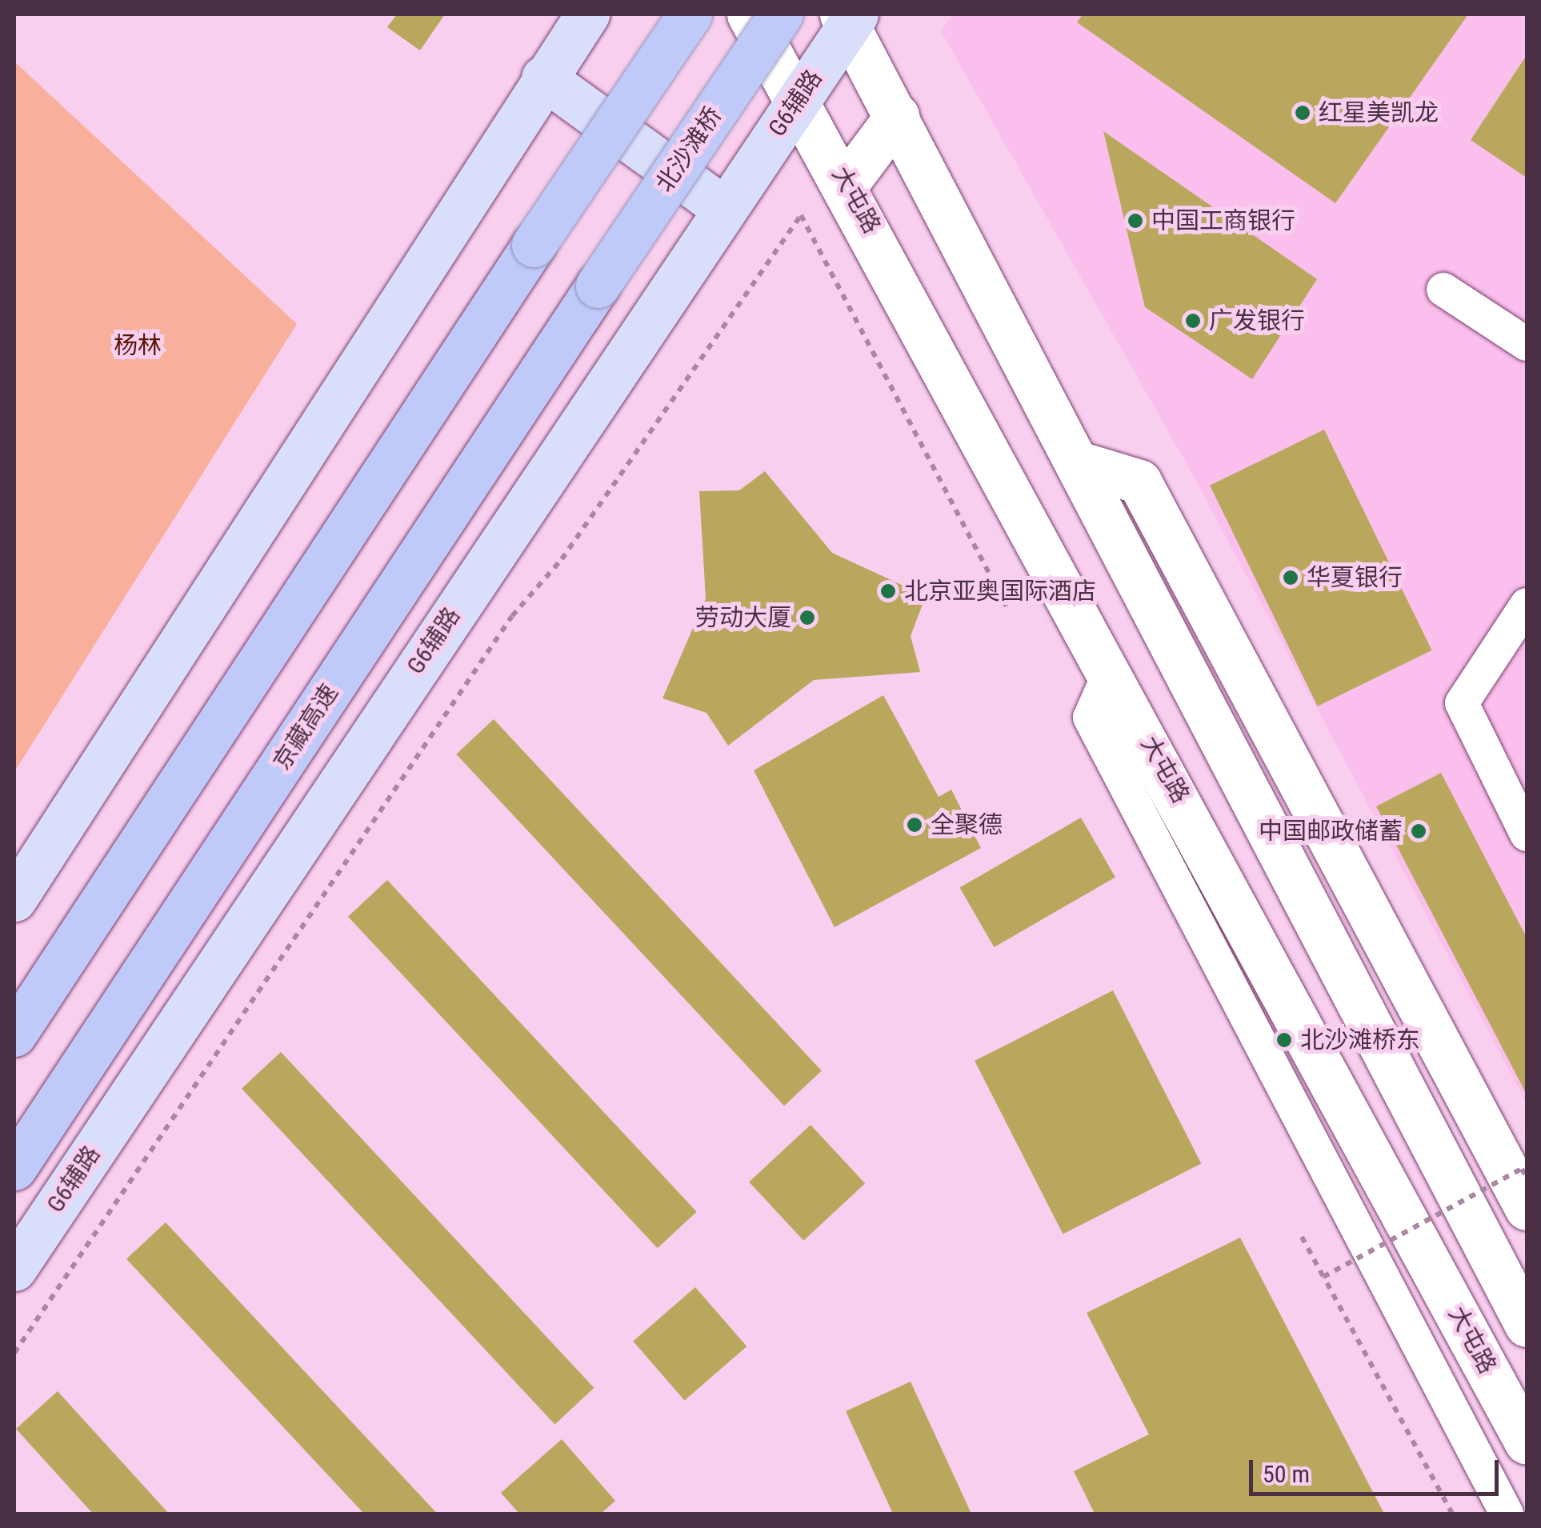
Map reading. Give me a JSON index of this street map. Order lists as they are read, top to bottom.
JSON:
{
  "streets": {
    "highway": ["北沙滩桥", "京藏高速"],
    "main road": ["G6辅路", "大屯路"]
  },
  "crossings": [
    ["G6辅路", "大屯路"],
    ["北沙滩桥", "京藏高速"]
  ],
  "parks": ["杨林"],
  "places": [
    "红星美凯龙",
    "中国工商银行",
    "广发银行",
    "华夏银行",
    "北京亚奥国际酒店",
    "劳动大厦",
    "全聚德",
    "中国邮政储蓄",
    "北沙滩桥东"
  ],
  "scale_bar": "50 m"
}
